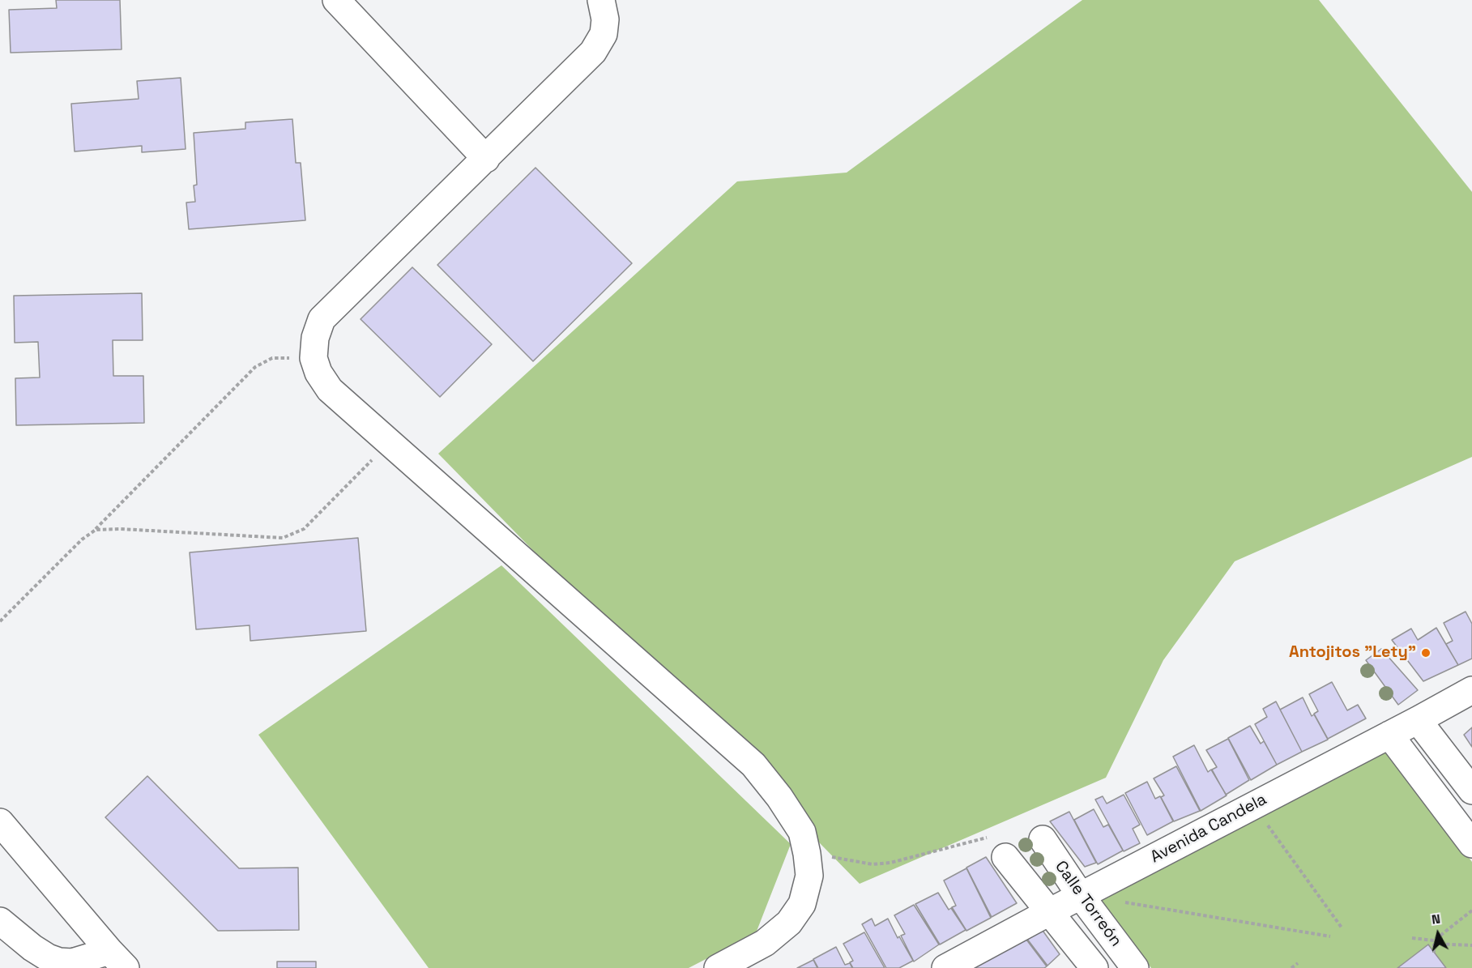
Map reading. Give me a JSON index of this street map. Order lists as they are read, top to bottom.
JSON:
{
  "streets": {
    "street": ["Avenida Candela", "Calle Torreón"]
  },
  "crossings": [
    ["Avenida Candela", "Calle Torreón"]
  ],
  "places": ["Antojitos \"Lety\""],
  "north": "top"
}
